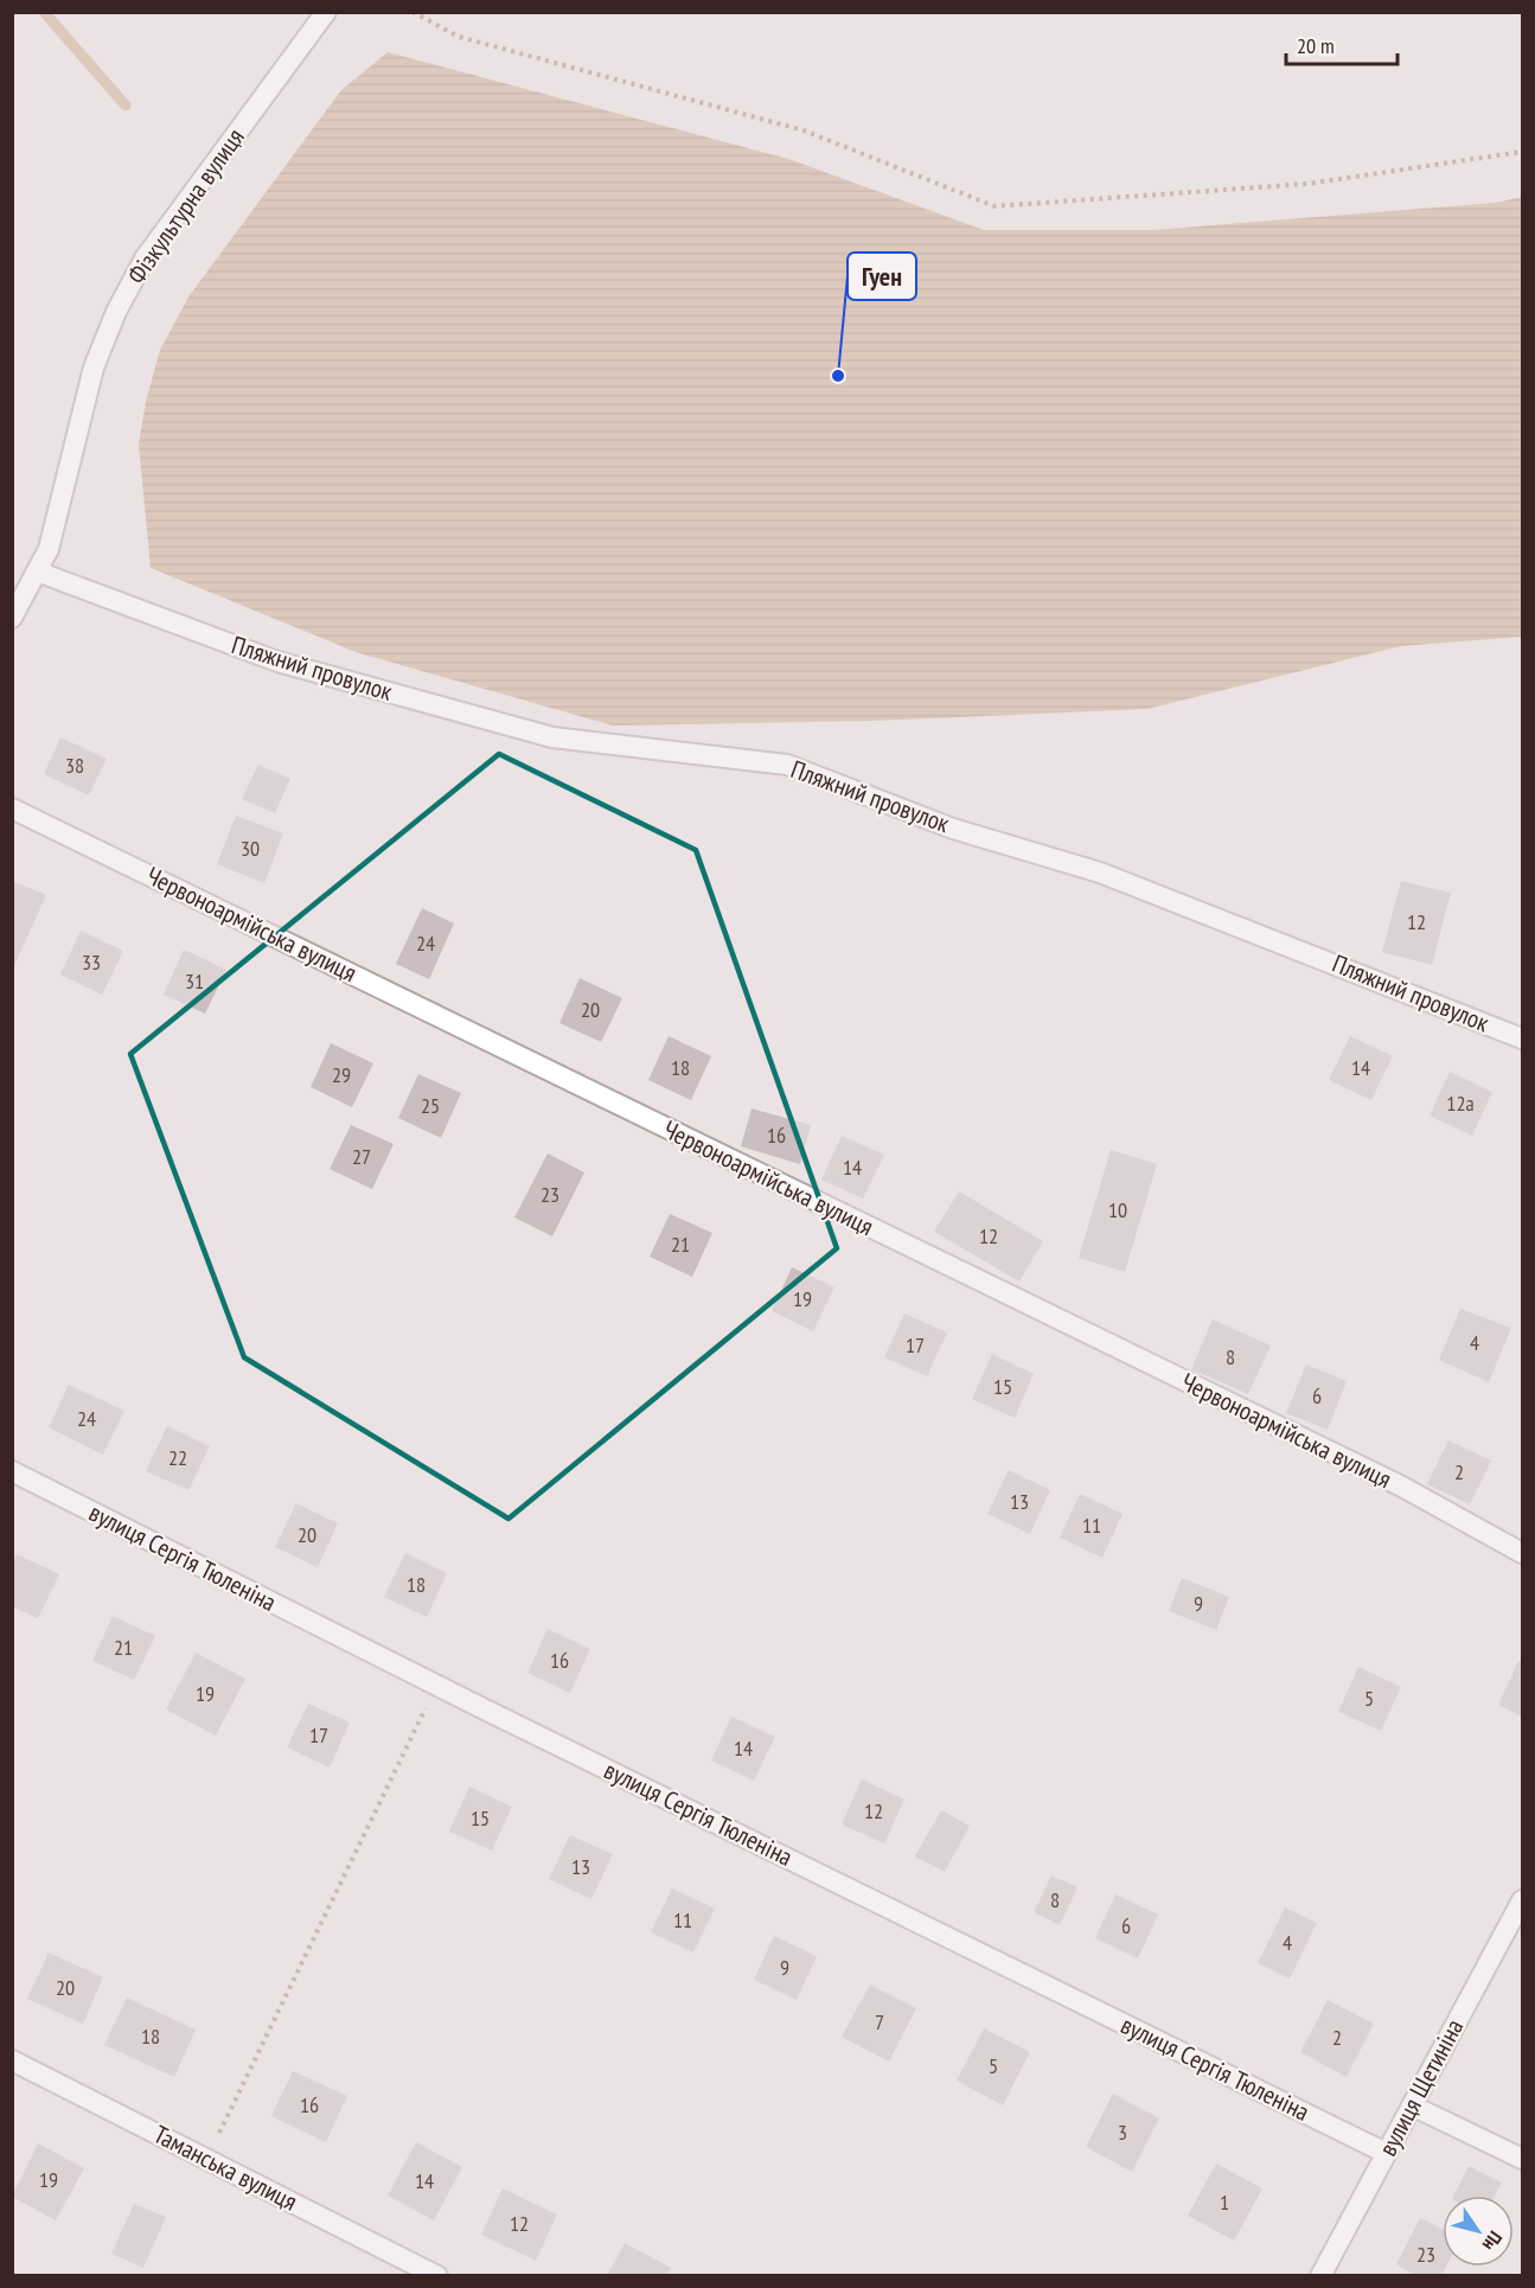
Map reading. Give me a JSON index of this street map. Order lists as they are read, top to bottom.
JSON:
{
  "streets": {
    "street": [
      "Фізкультурна вулиця",
      "Пляжний провулок",
      "Червоноармійська вулиця",
      "вулиця Сергія Тюленіна",
      "вулиця Щетиніна",
      "Таманська вулиця"
    ]
  },
  "crossings": [
    ["Фізкультурна вулиця", "Пляжний провулок"],
    ["вулиця Сергія Тюленіна", "вулиця Щетиніна"]
  ],
  "places": ["Гуен"],
  "house_numbers": [
    "38",
    "30",
    "12",
    "24",
    "33",
    "31",
    "20",
    "18",
    "14",
    "29",
    "12а",
    "25",
    "16",
    "27",
    "14",
    "23",
    "10",
    "12",
    "21",
    "19",
    "4",
    "17",
    "8",
    "15",
    "6",
    "24",
    "22",
    "2",
    "13",
    "11",
    "20",
    "18",
    "9",
    "21",
    "16",
    "19",
    "5",
    "17",
    "14",
    "12",
    "15",
    "13",
    "8",
    "11",
    "6",
    "4",
    "9",
    "20",
    "7",
    "18",
    "2",
    "5",
    "16",
    "3",
    "19",
    "14",
    "1",
    "12",
    "23"
  ],
  "scale_bar": "20 m",
  "north": "bottom right"
}
